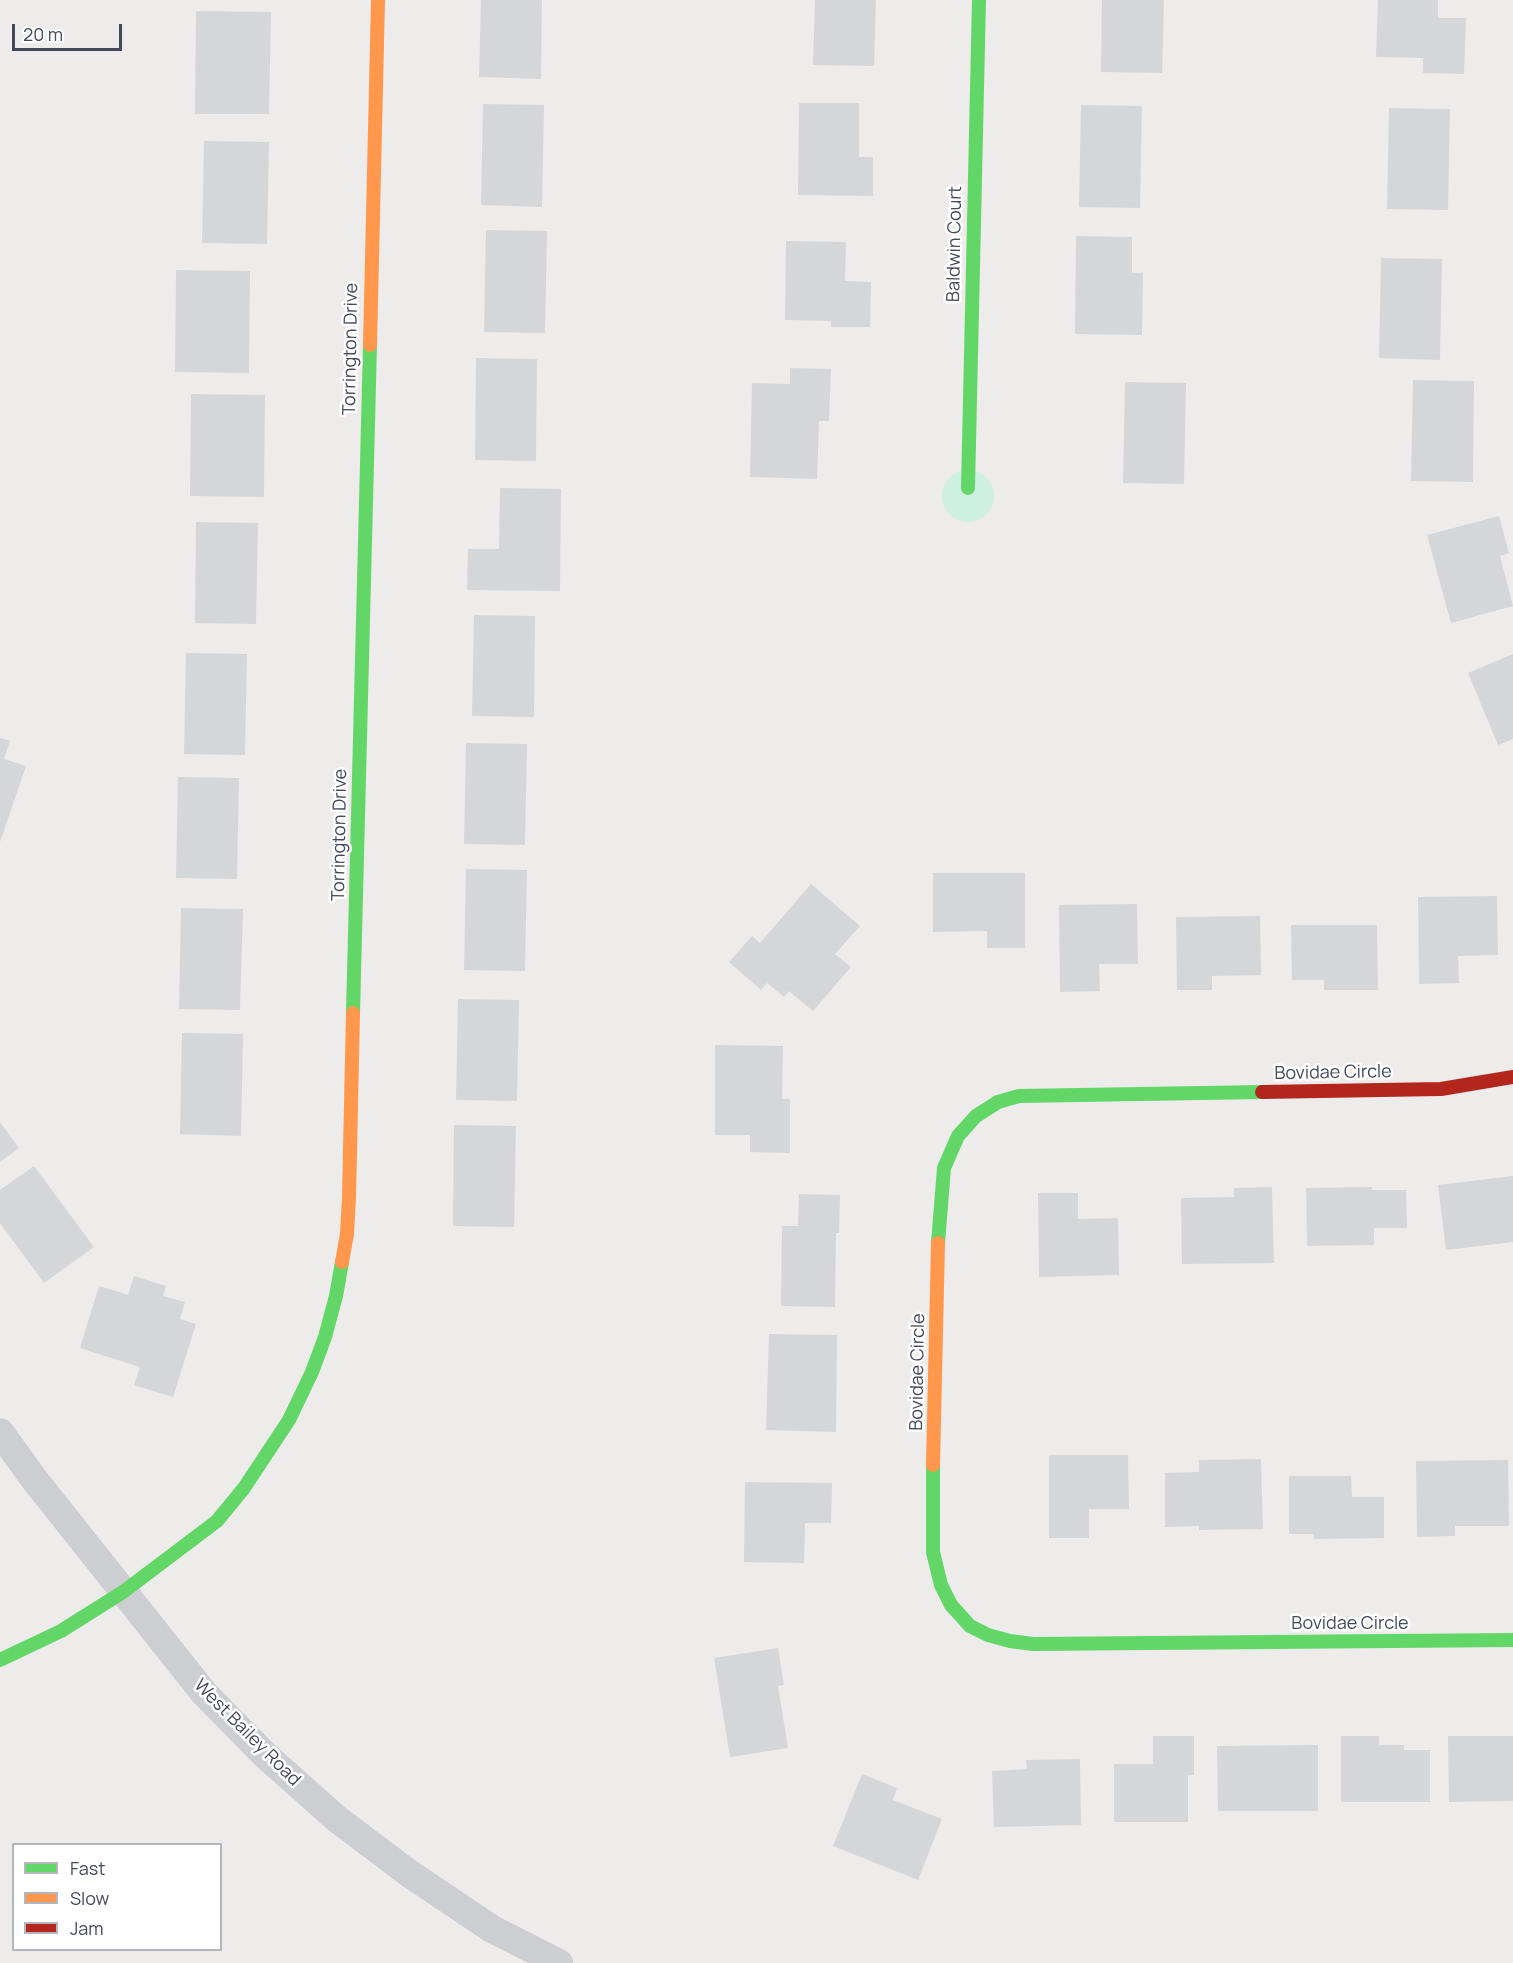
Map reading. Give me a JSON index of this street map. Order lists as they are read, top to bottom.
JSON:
{
  "streets": {
    "street": [
      "Baldwin Court",
      "Torrington Drive",
      "Bovidae Circle",
      "West Bailey Road"
    ]
  },
  "crossings": [
    ["Torrington Drive", "West Bailey Road"]
  ],
  "legend": ["Fast", "Slow", "Jam"],
  "scale_bar": "20 m"
}
